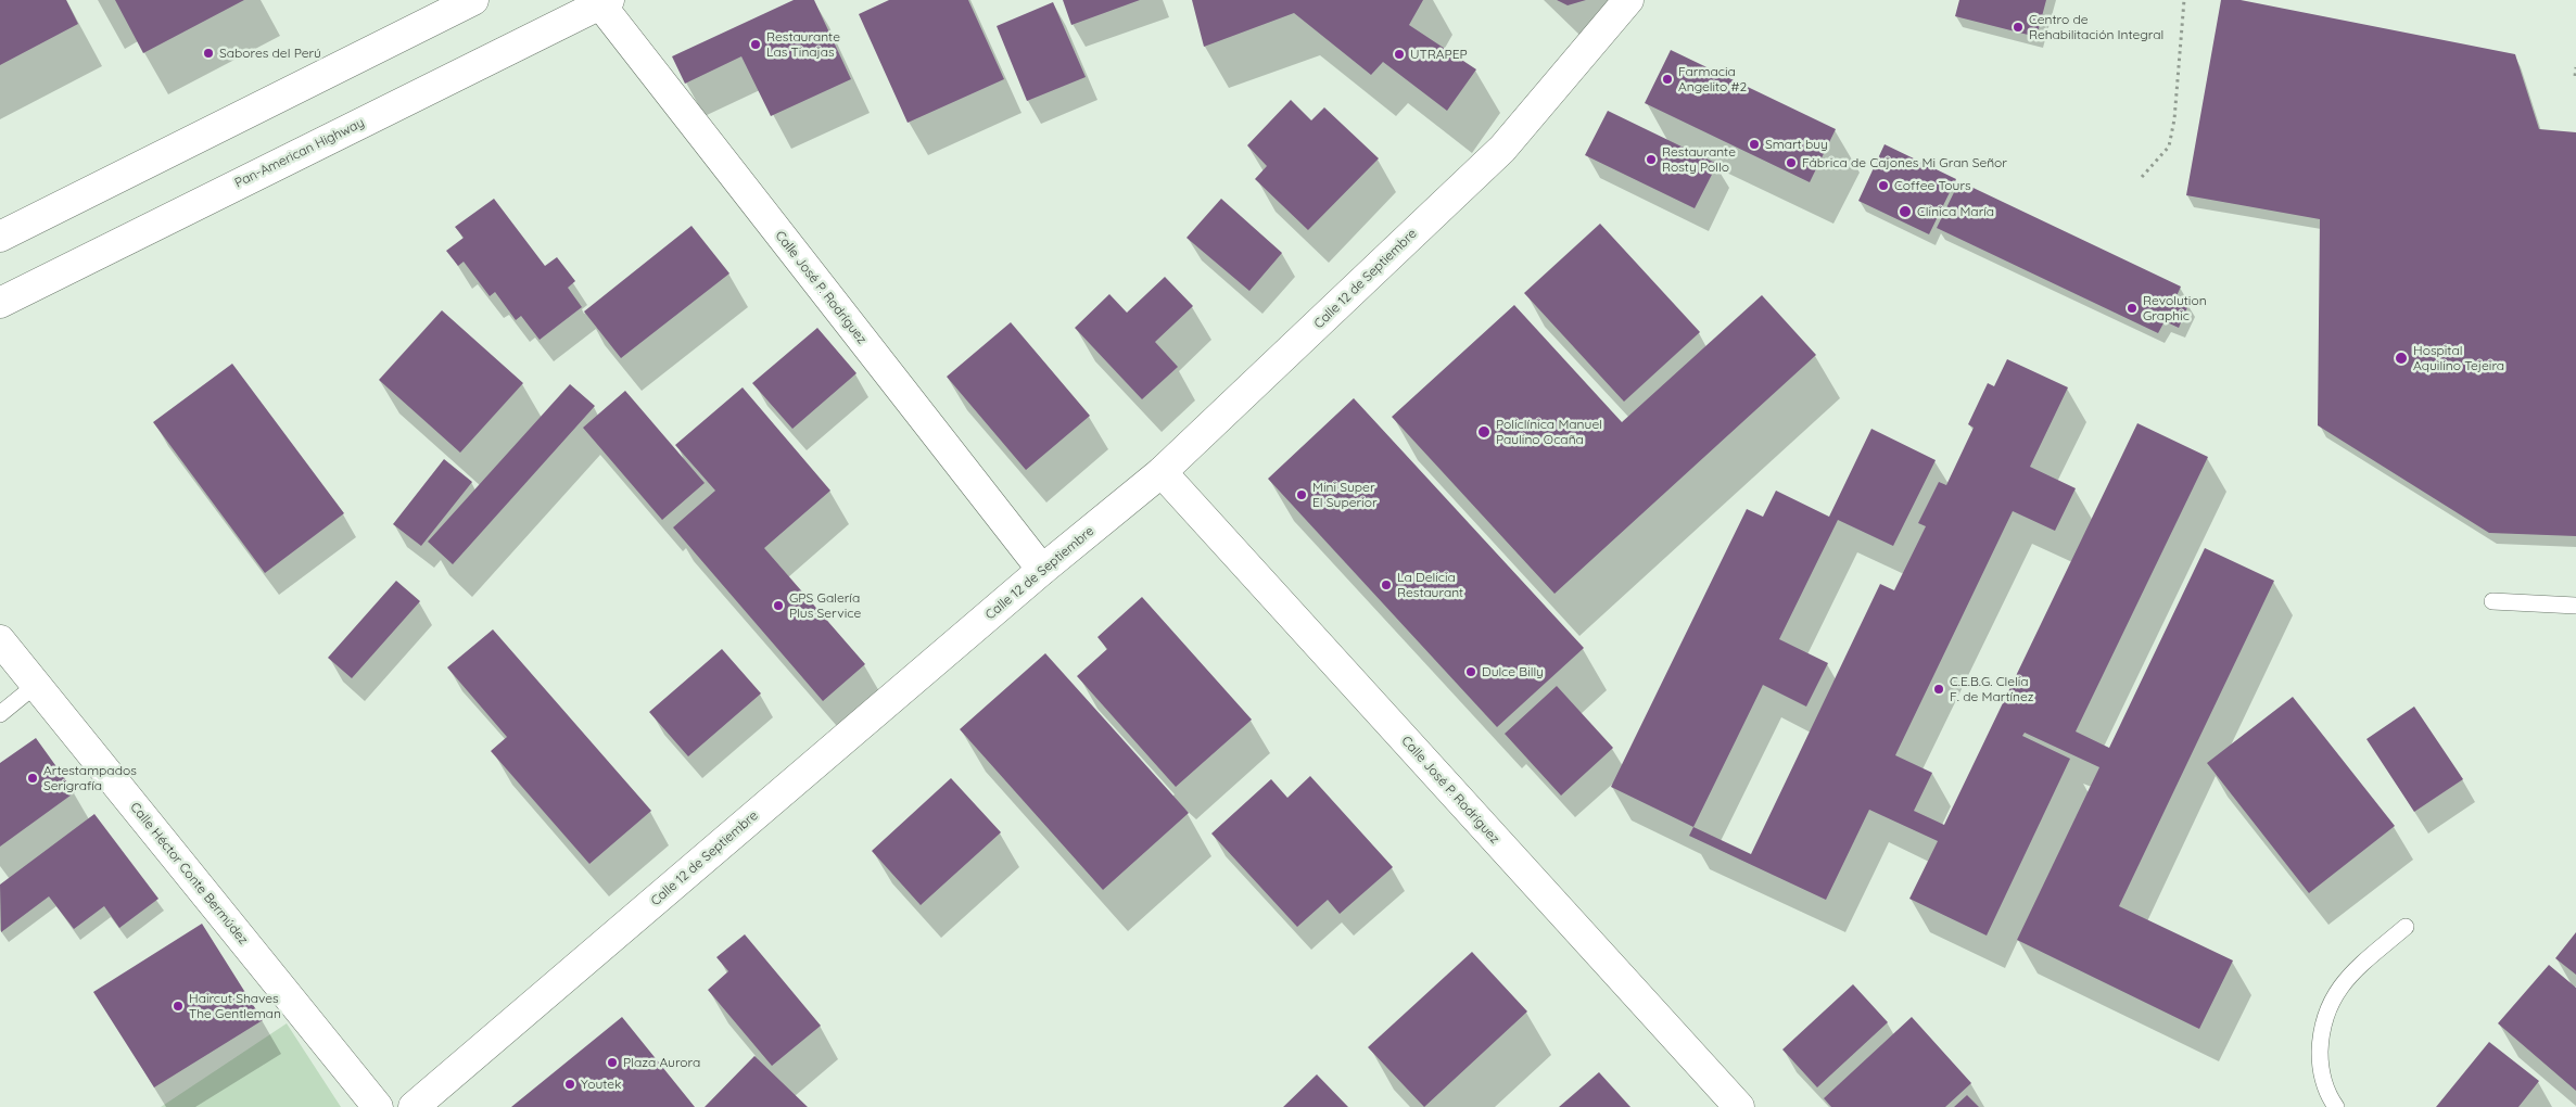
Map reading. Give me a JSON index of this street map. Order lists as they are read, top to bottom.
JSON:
{
  "streets": {
    "main road": [
      "Pan-American Highway",
      "Calle 12 de Septiembre",
      "Calle José P. Rodríguez",
      "Calle Héctor Conte Bermúdez"
    ]
  },
  "crossings": [
    ["Pan-American Highway", "Calle José P. Rodríguez"],
    ["Calle 12 de Septiembre", "Calle José P. Rodríguez"]
  ],
  "places": [
    "Centro de Rehabilitación Integral",
    "Restaurante Las Tinajas",
    "Sabores del Perú",
    "UTRAPEP",
    "Farmacia Angelito #2",
    "Smart buy",
    "Restaurante Rosty Pollo",
    "Fábrica de Cajones Mi Gran Señor",
    "Coffee Tours",
    "Clinica María",
    "Revolution Graphic",
    "Hospital Aquilino Tejeira",
    "Policlínica Manuel Paulino Ocaña",
    "Mini Super El Superior",
    "La Delicia Restaurant",
    "GPS Galería Plus Service",
    "Dulce Billy",
    "C.E.B.G. Clelia F. de Martínez",
    "Artestampados Serigrafía",
    "Haircut Shaves The Gentleman",
    "Plaza Aurora",
    "Youtek"
  ]
}
